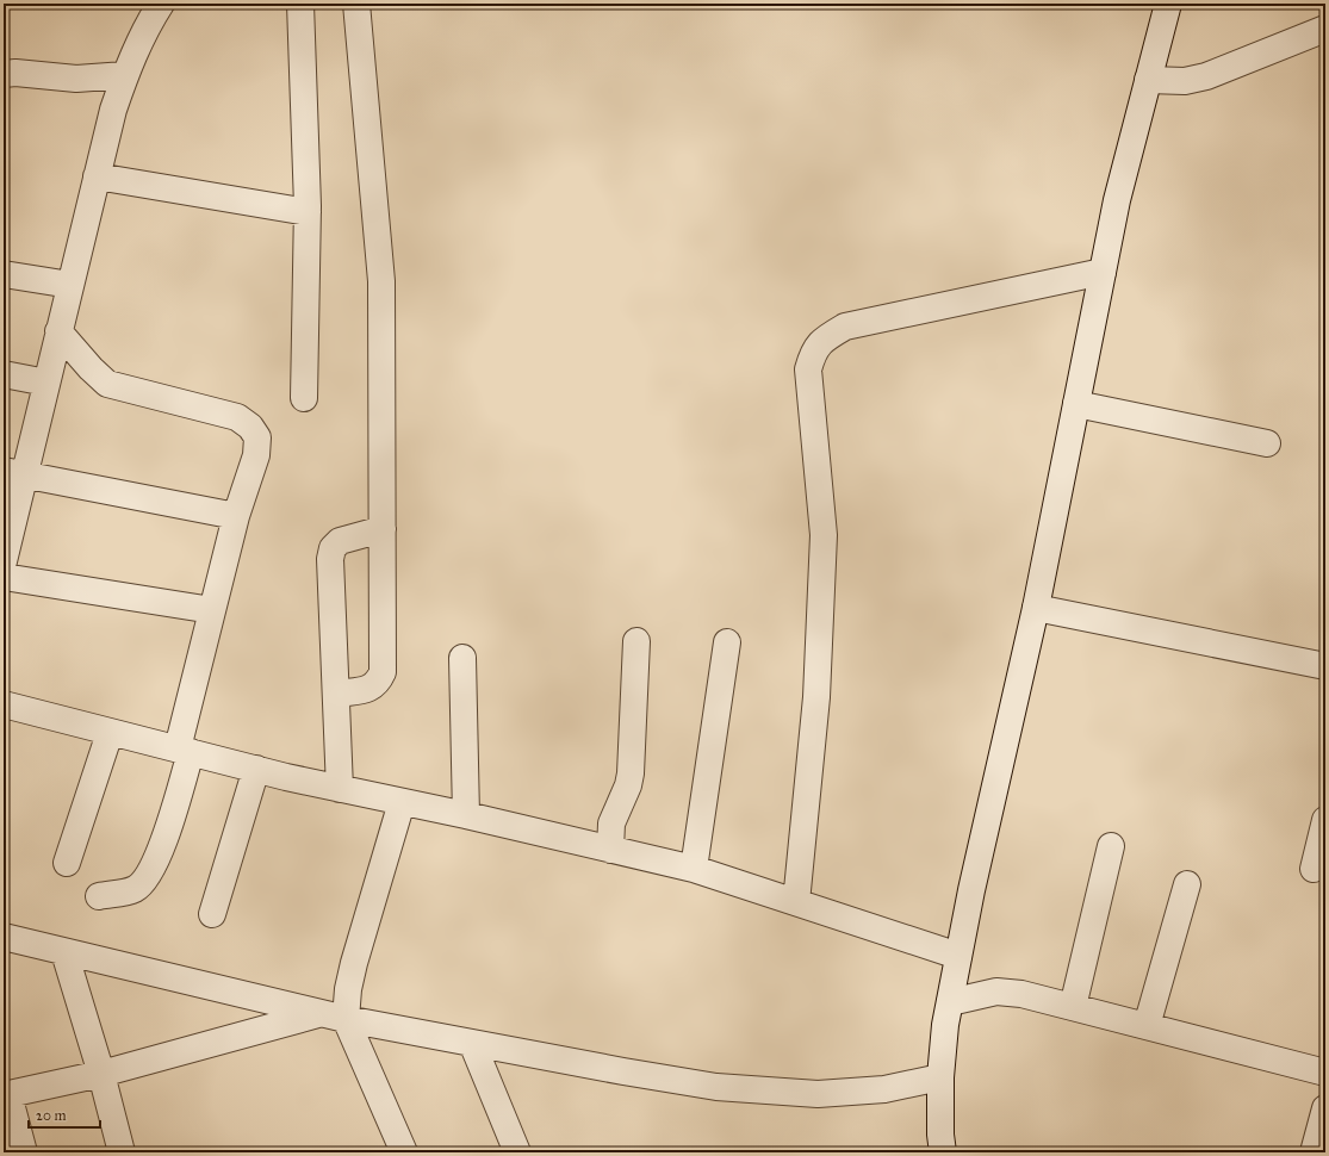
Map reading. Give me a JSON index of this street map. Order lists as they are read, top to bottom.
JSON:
{
  "scale_bar": "20 m"
}
